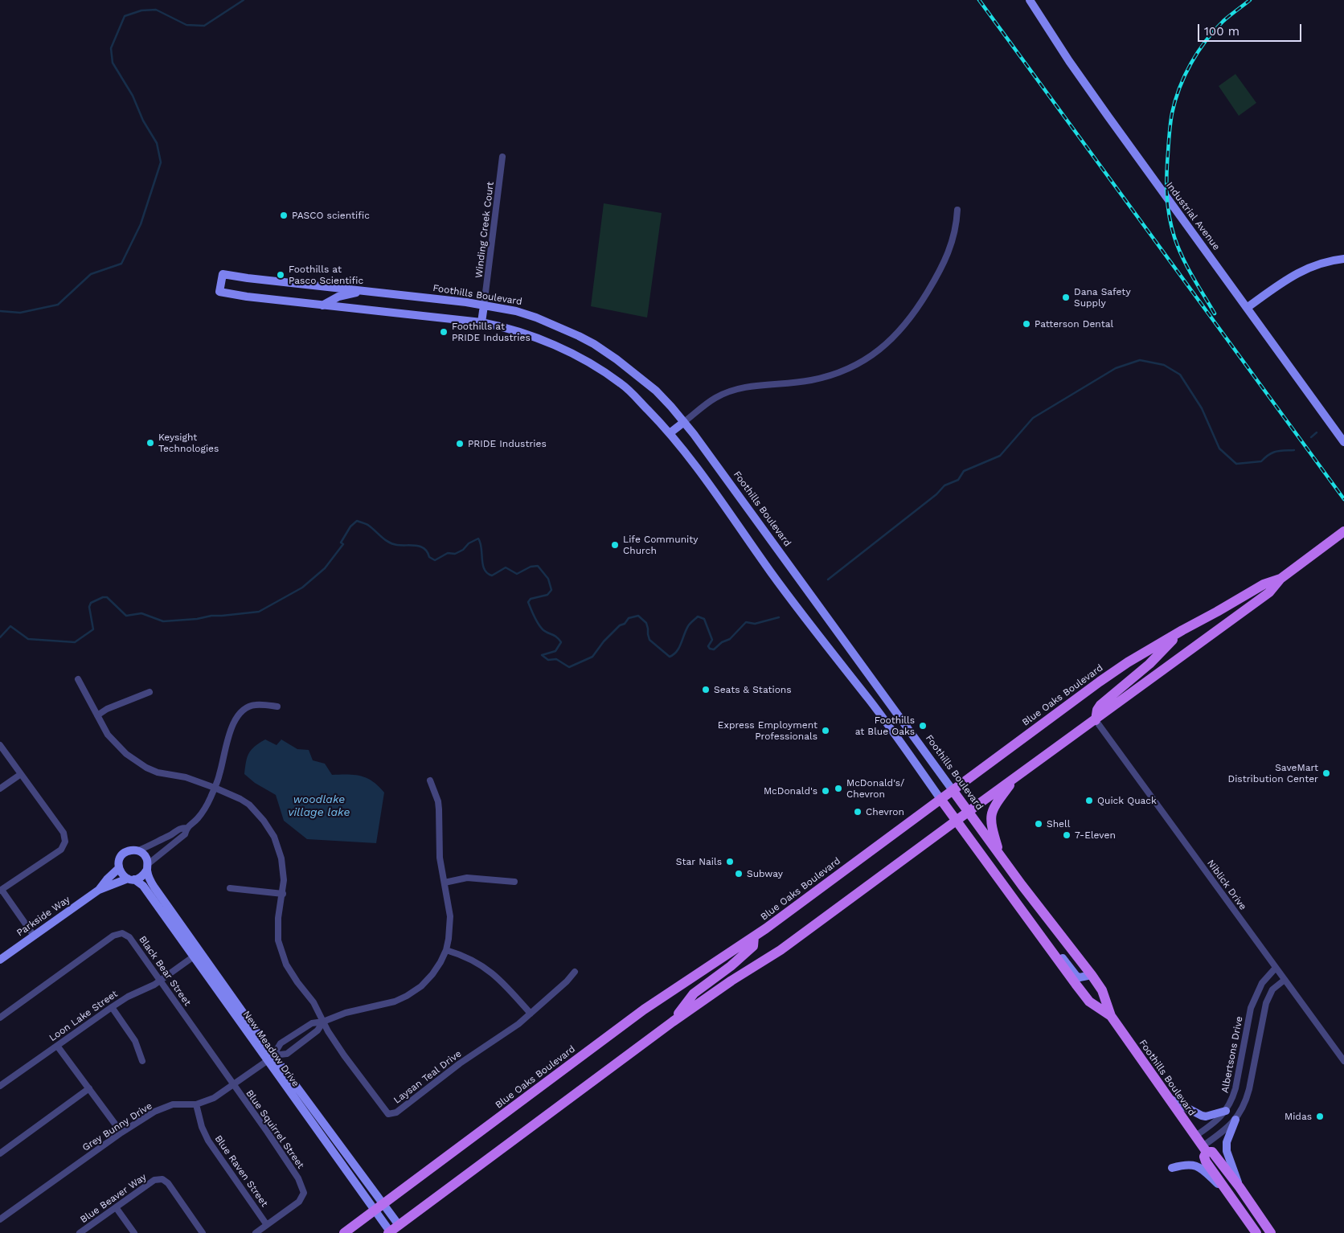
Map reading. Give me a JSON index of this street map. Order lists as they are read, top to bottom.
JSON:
{
  "streets": {
    "main road": ["Foothills Boulevard", "Blue Oaks Boulevard"],
    "street": [
      "Industrial Avenue",
      "Winding Creek Court",
      "Niblick Drive",
      "Parkside Way",
      "Black Bear Street",
      "Loon Lake Street",
      "New Meadow Drive",
      "Albertsons Drive",
      "Laysan Teal Drive",
      "Grey Bunny Drive",
      "Blue Squirrel Street",
      "Blue Raven Street",
      "Blue Beaver Way"
    ]
  },
  "crossings": [
    ["Winding Creek Court", "Foothills Boulevard"],
    ["Foothills Boulevard", "Blue Oaks Boulevard"],
    ["Foothills Boulevard", "Albertsons Drive"],
    ["Blue Oaks Boulevard", "Niblick Drive"],
    ["Blue Oaks Boulevard", "New Meadow Drive"],
    ["Niblick Drive", "Albertsons Drive"],
    ["Parkside Way", "New Meadow Drive"],
    ["Black Bear Street", "Loon Lake Street"],
    ["Black Bear Street", "Grey Bunny Drive"],
    ["Black Bear Street", "Blue Squirrel Street"],
    ["Loon Lake Street", "New Meadow Drive"],
    ["New Meadow Drive", "Grey Bunny Drive"],
    ["Grey Bunny Drive", "Blue Squirrel Street"],
    ["Grey Bunny Drive", "Blue Raven Street"],
    ["Blue Squirrel Street", "Blue Raven Street"]
  ],
  "water": ["woodlake village lake"],
  "places": [
    "PASCO scientific",
    "Foothills at Pasco Scientific",
    "Dana Safety Supply",
    "Patterson Dental",
    "Foothills at PRIDE Industries",
    "Keysight Technologies",
    "PRIDE Industries",
    "Life Community Church",
    "Seats & Stations",
    "Foothills at Blue Oaks",
    "Express Employment Professionals",
    "SaveMart Distribution Center",
    "McDonald's/ Chevron",
    "McDonald's",
    "Quick Quack",
    "Chevron",
    "Shell",
    "7-Eleven",
    "Star Nails",
    "Subway",
    "Midas"
  ],
  "scale_bar": "100 m"
}
